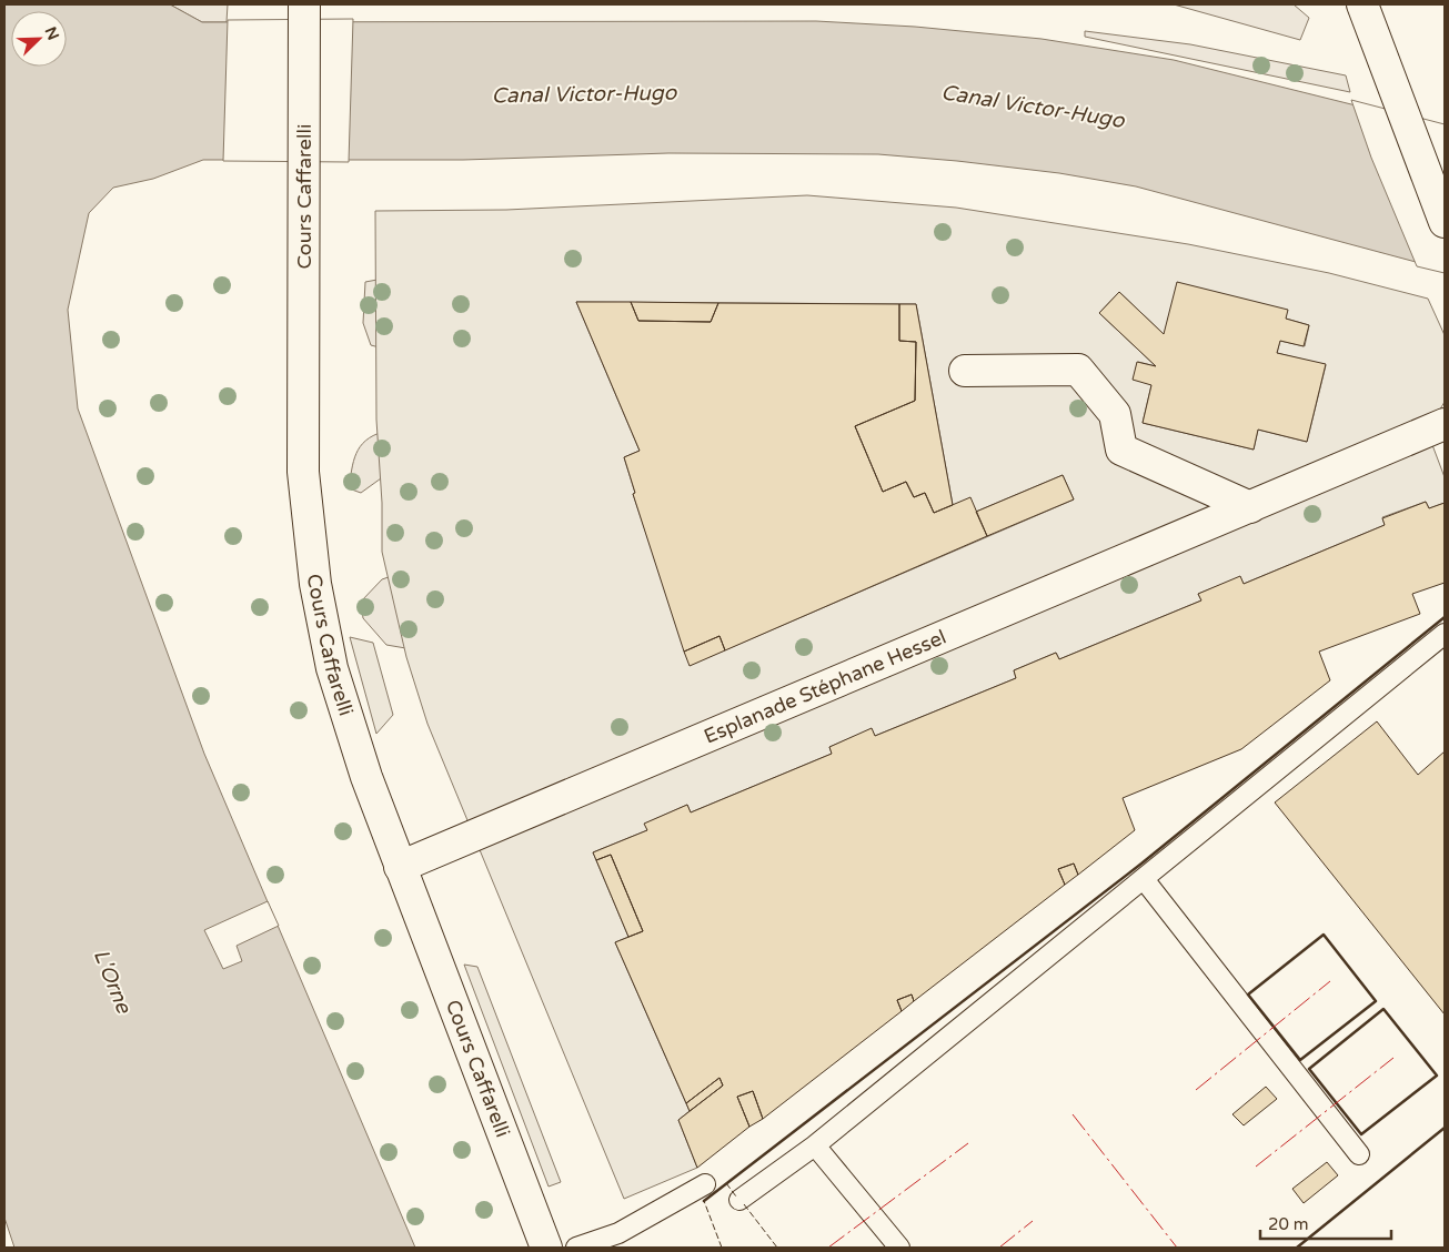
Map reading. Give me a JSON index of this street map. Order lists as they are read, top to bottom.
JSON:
{
  "streets": {
    "street": ["Cours Caffarelli", "Esplanade Stéphane Hessel"]
  },
  "crossings": [
    ["Cours Caffarelli", "Esplanade Stéphane Hessel"]
  ],
  "water": ["Canal Victor-Hugo", "L'Orne"],
  "scale_bar": "20 m",
  "north": "top right"
}
